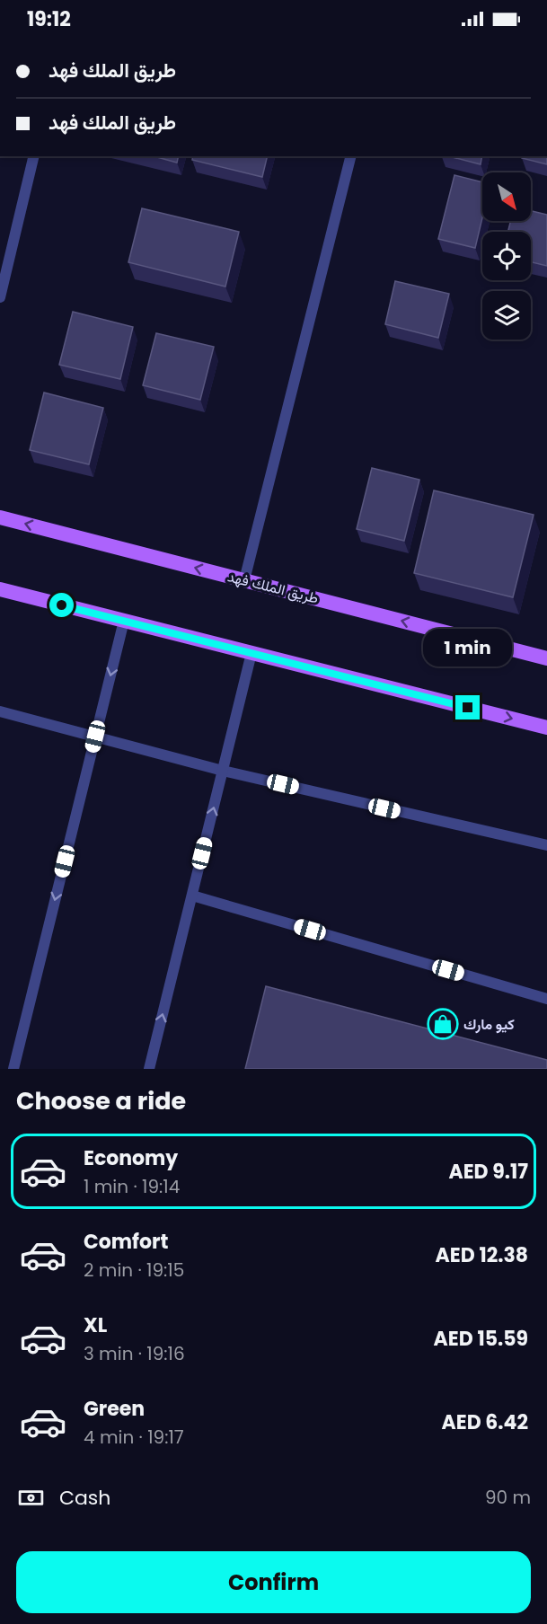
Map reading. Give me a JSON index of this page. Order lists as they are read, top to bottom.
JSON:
{
  "streets": {
    "main road": ["طريق الملك فهد"]
  },
  "places": {
    "shop": ["كيو مارك"]
  },
  "north": "bottom right",
  "page": {
    "status": "19:12",
    "banner": ["طريق الملك فهد", "طريق الملك فهد"],
    "bubble": "1 min",
    "heading": "Choose a ride",
    "list": [
      {
        "name": "Economy",
        "note": "1 min · 19:14",
        "value": "AED 9.17"
      },
      {
        "name": "Comfort",
        "note": "2 min · 19:15",
        "value": "AED 12.38"
      },
      {
        "name": "XL",
        "note": "3 min · 19:16",
        "value": "AED 15.59"
      },
      {
        "name": "Green",
        "note": "4 min · 19:17",
        "value": "AED 6.42"
      }
    ],
    "pay": ["Cash", "90 m"],
    "buttons": "Confirm"
  }
}
